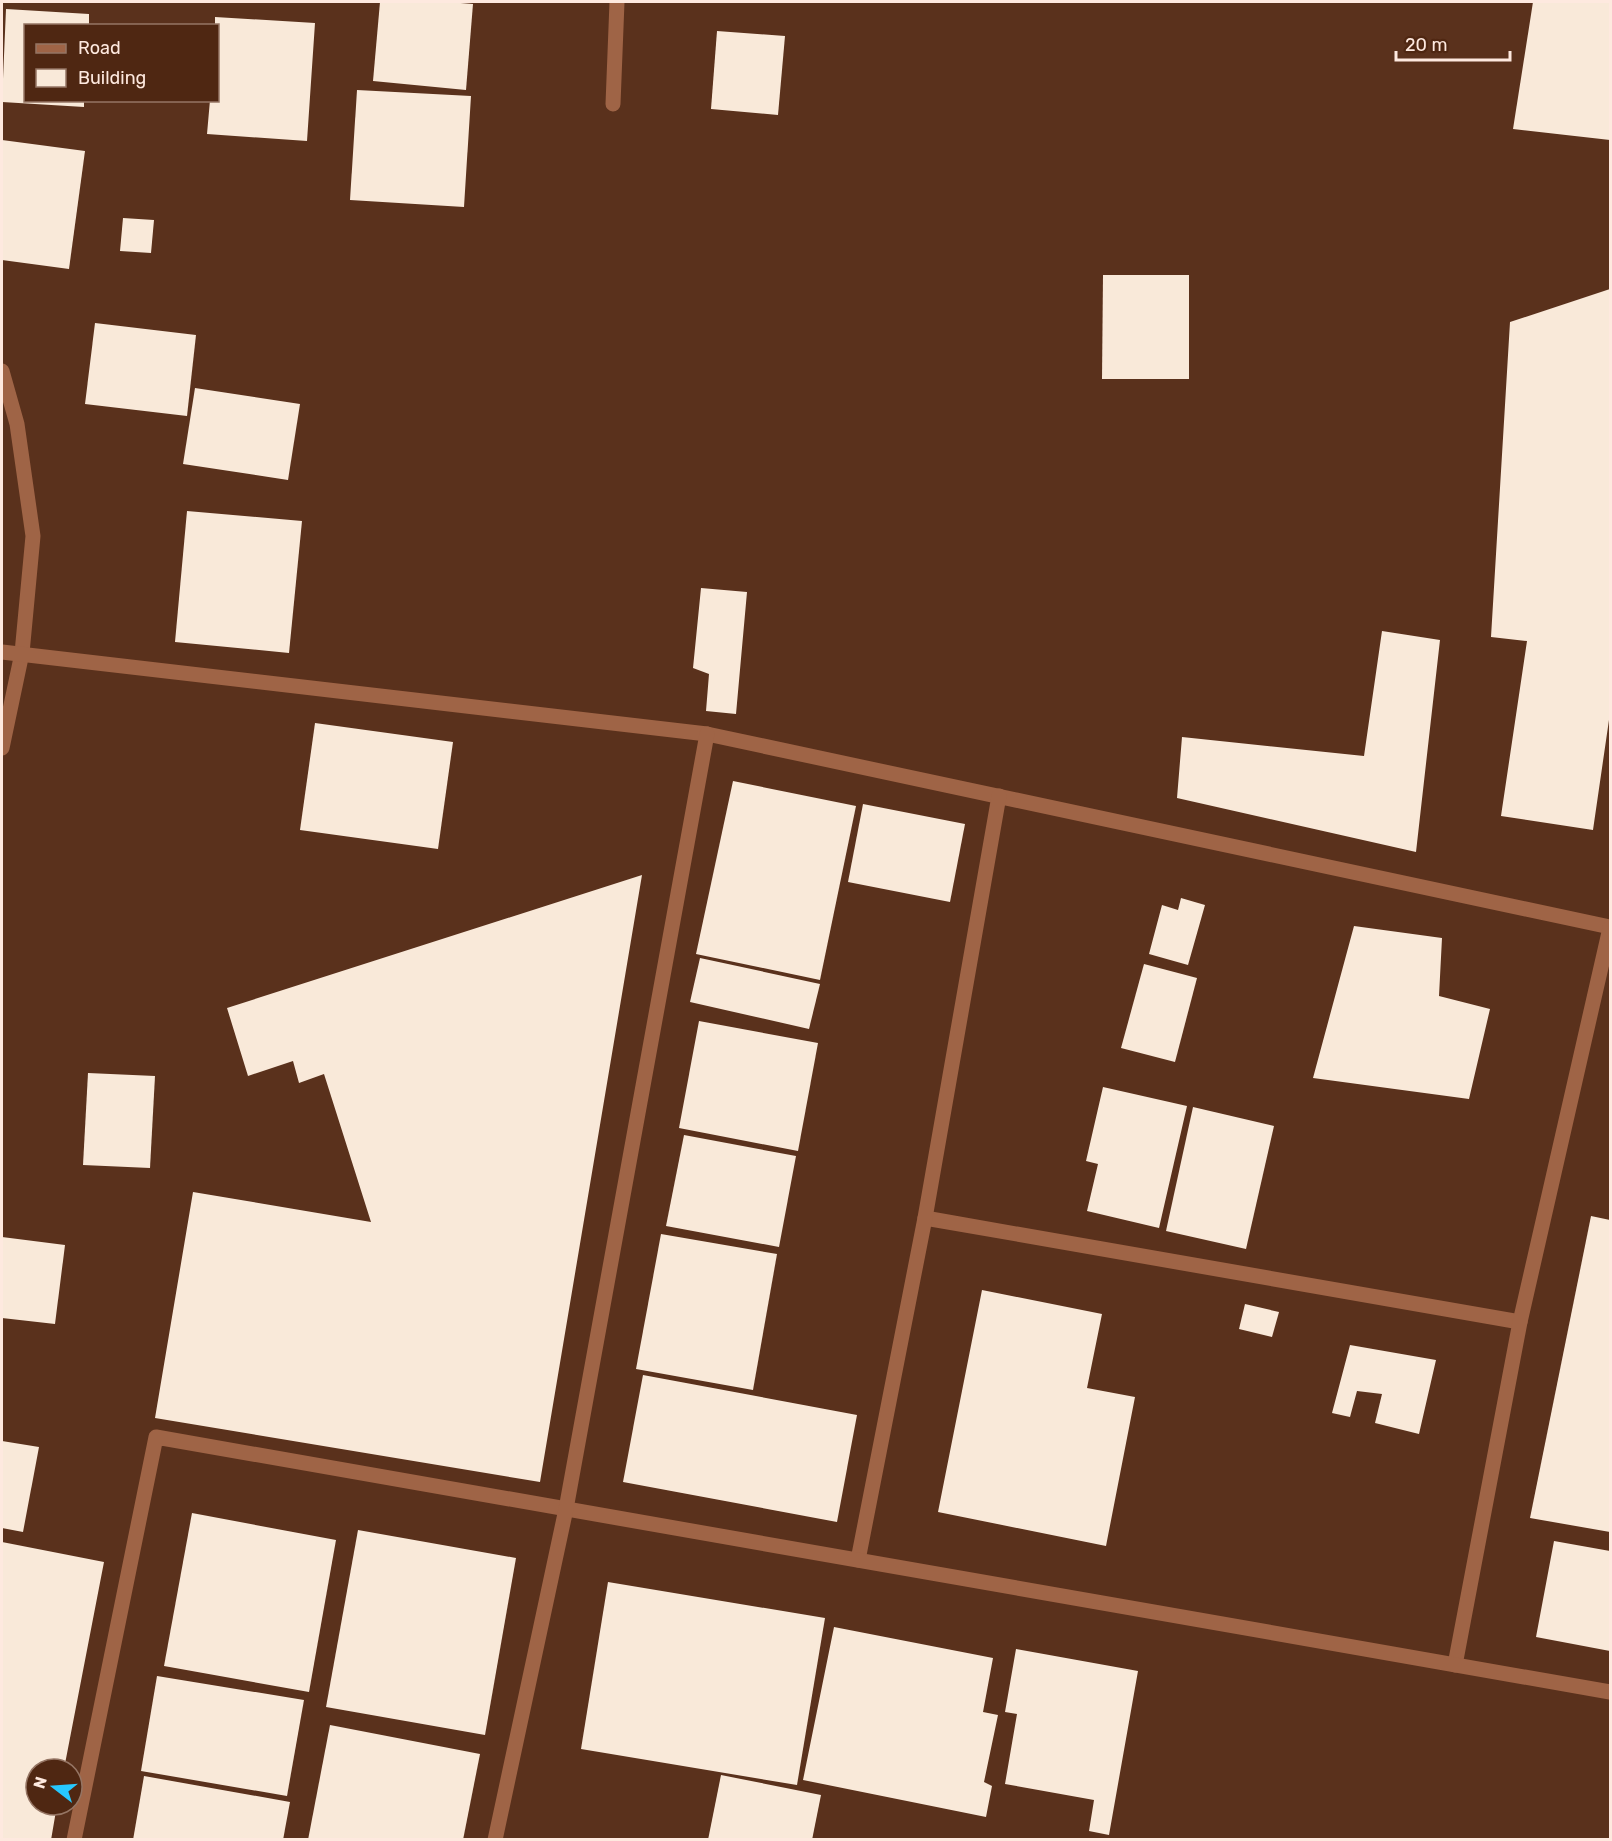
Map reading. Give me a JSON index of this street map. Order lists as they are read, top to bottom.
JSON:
{
  "legend": ["Road", "Building"],
  "scale_bar": "20 m",
  "north": "left"
}
